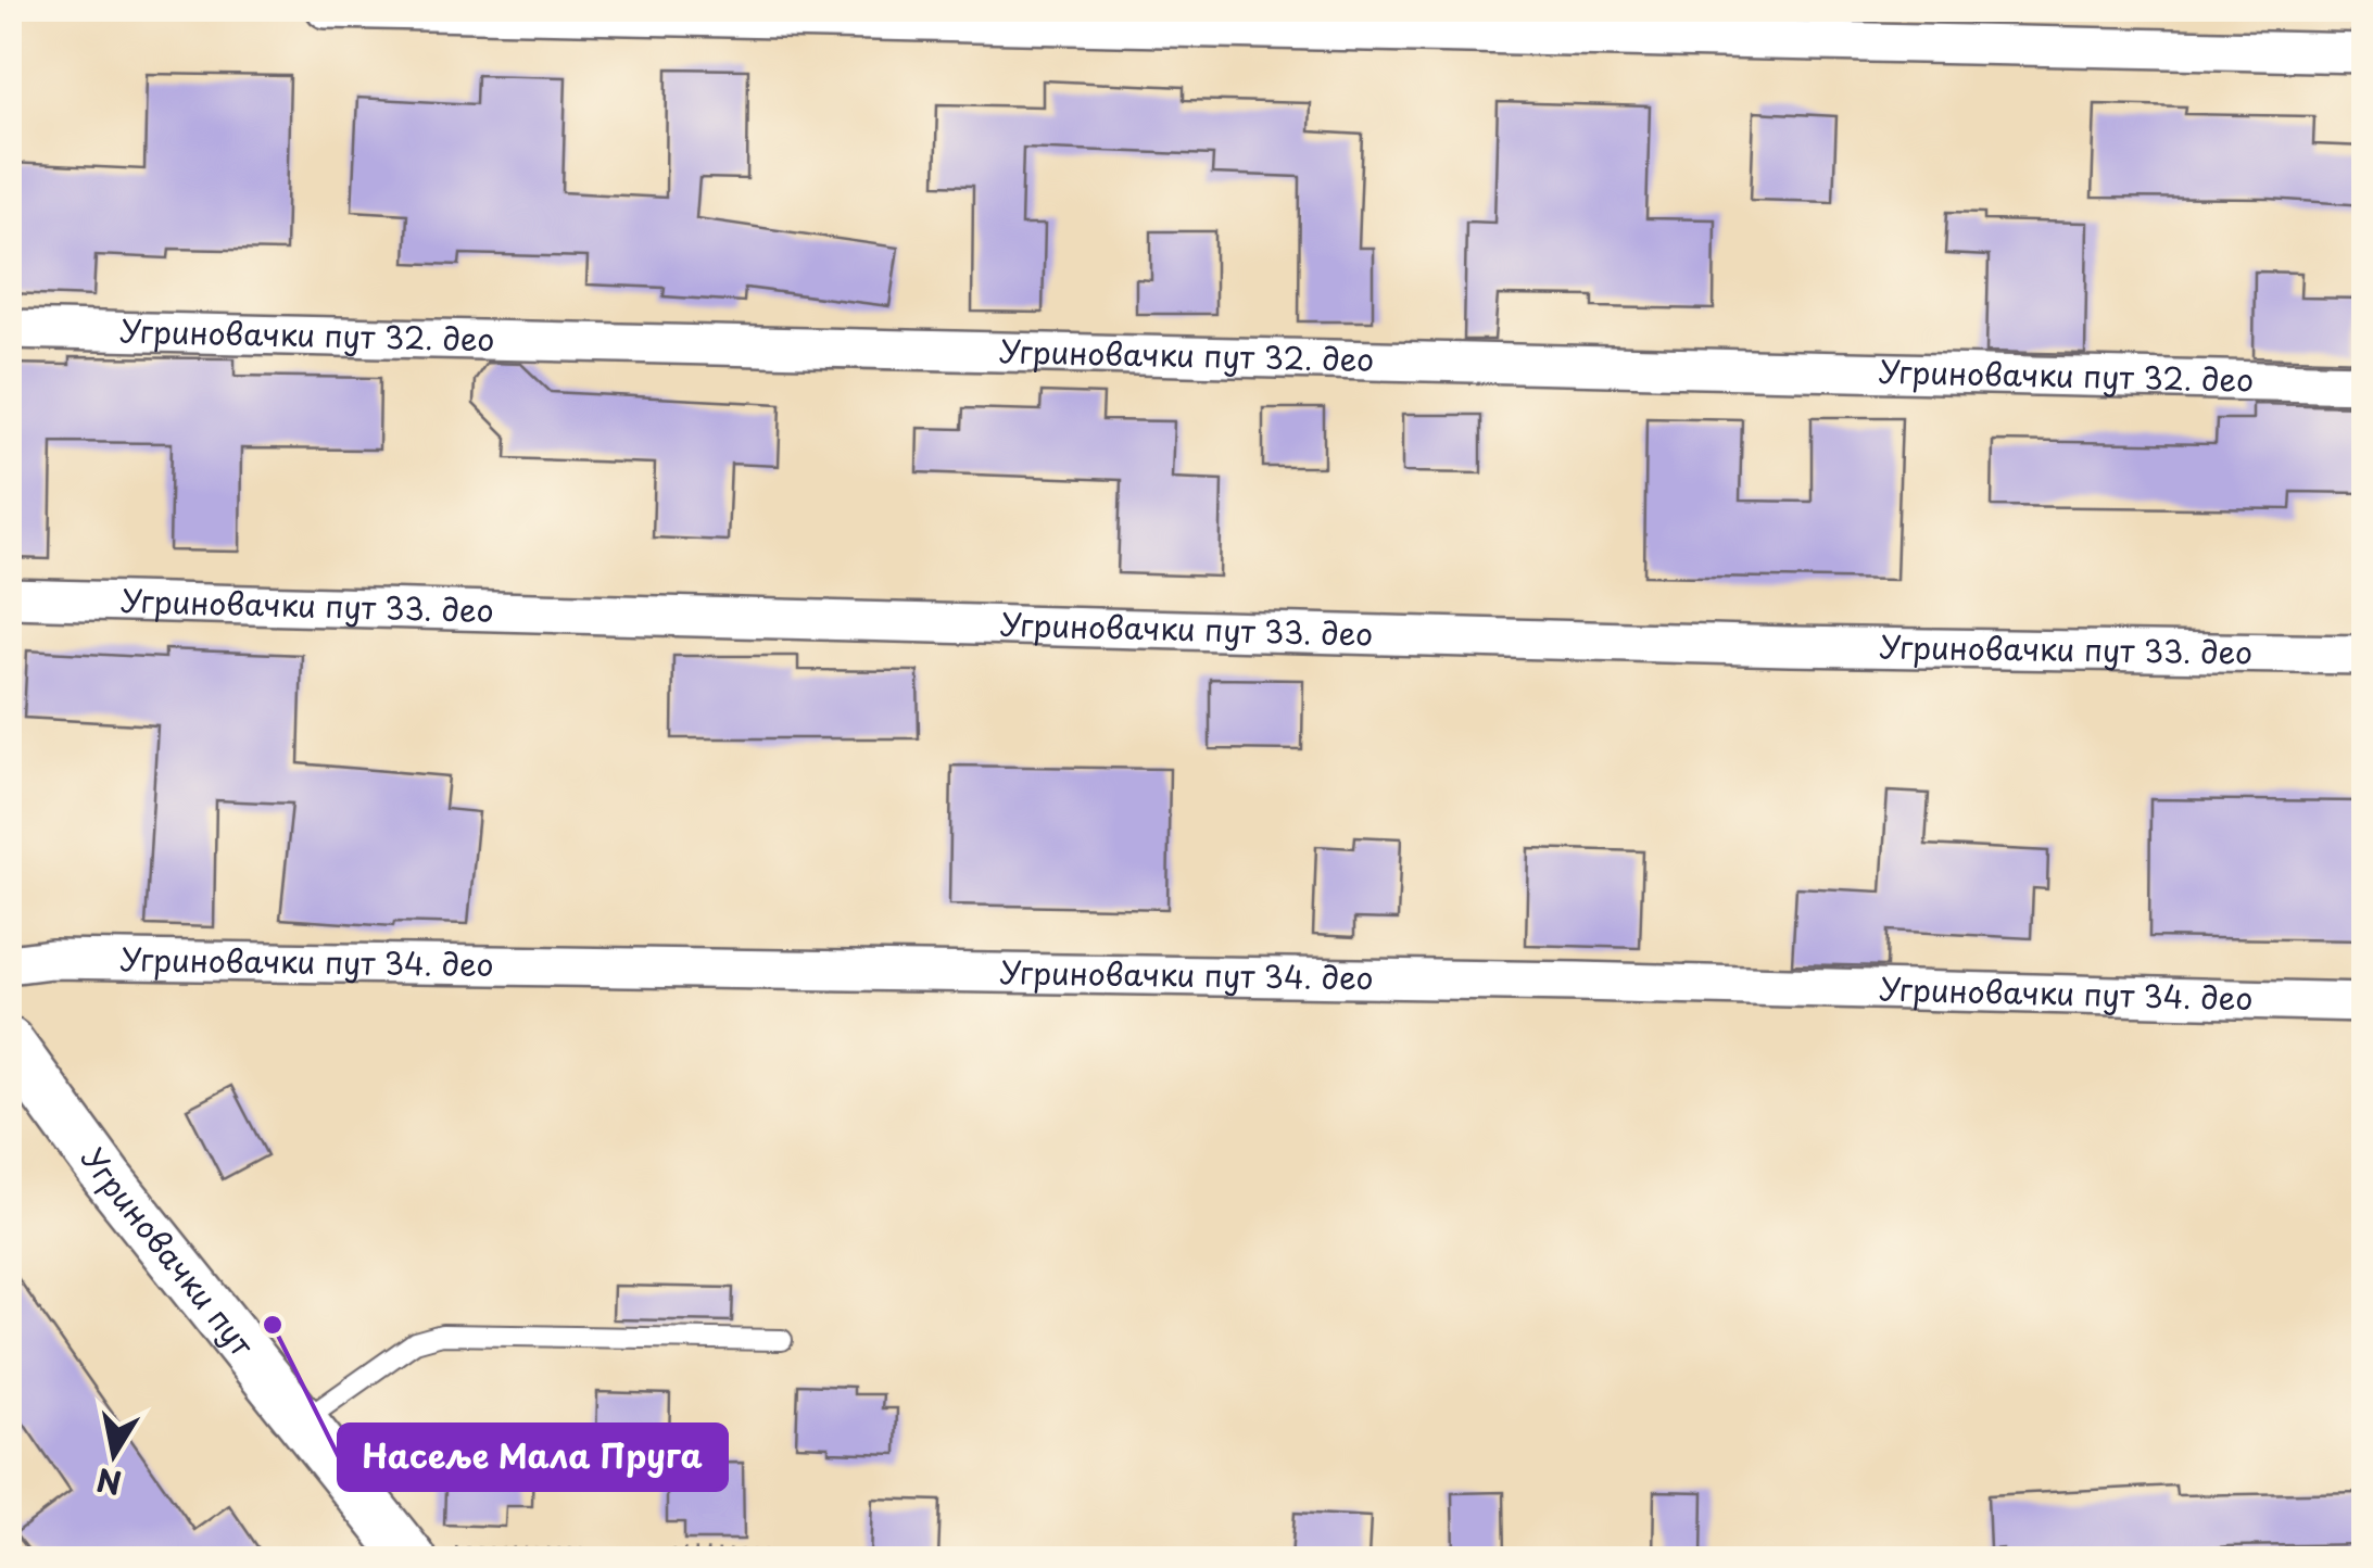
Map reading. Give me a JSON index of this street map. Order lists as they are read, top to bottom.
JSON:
{
  "streets": {
    "street": [
      "Угриновачки пут 32. део",
      "Угриновачки пут 33. део",
      "Угриновачки пут 34. део",
      "Угриновачки пут"
    ]
  },
  "places": ["Насеље Мала Пруга"],
  "north": "bottom"
}
